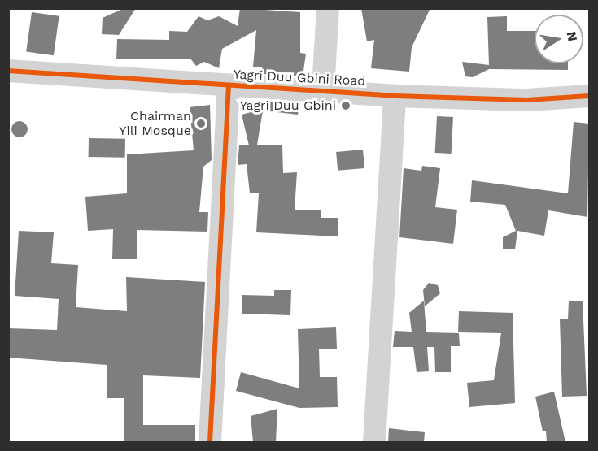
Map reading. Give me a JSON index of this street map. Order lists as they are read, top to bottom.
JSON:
{
  "streets": {
    "street": ["Yagri Duu Gbini Road"]
  },
  "places": ["Yagri Duu Gbini", "Chairman Yili Mosque"],
  "north": "right"
}
